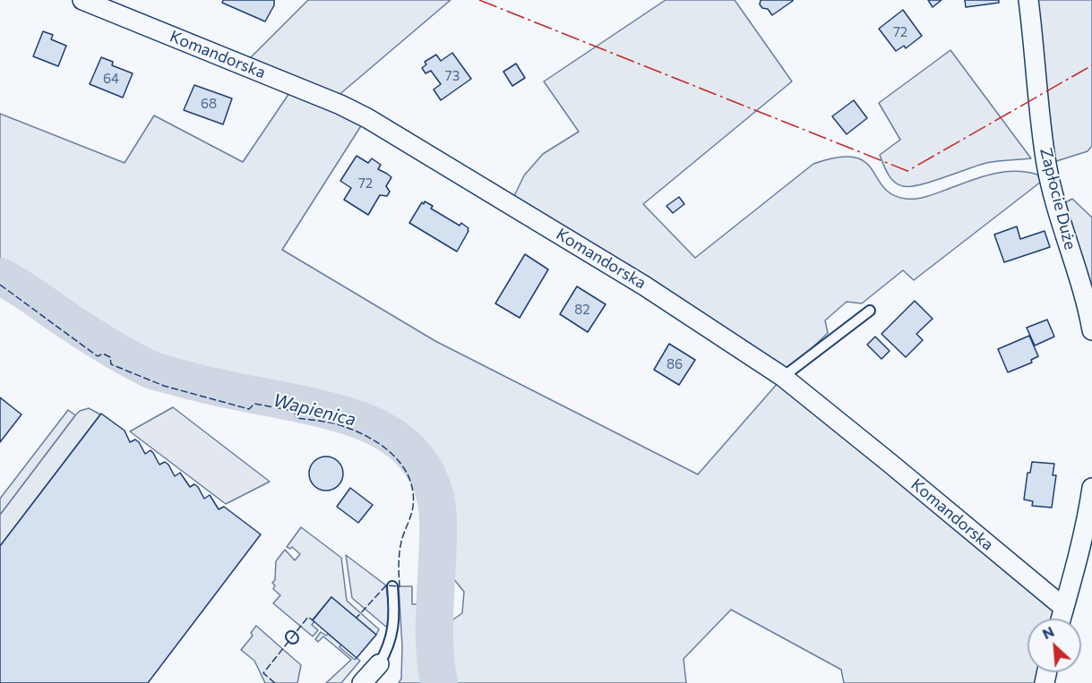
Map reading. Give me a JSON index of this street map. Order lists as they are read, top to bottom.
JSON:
{
  "streets": {
    "street": ["Komandorska", "Zapłocie Duże"]
  },
  "water": ["Wapienica"],
  "house_numbers": [
    "72",
    "73",
    "64",
    "68",
    "72",
    "82",
    "86"
  ],
  "north": "top left"
}
